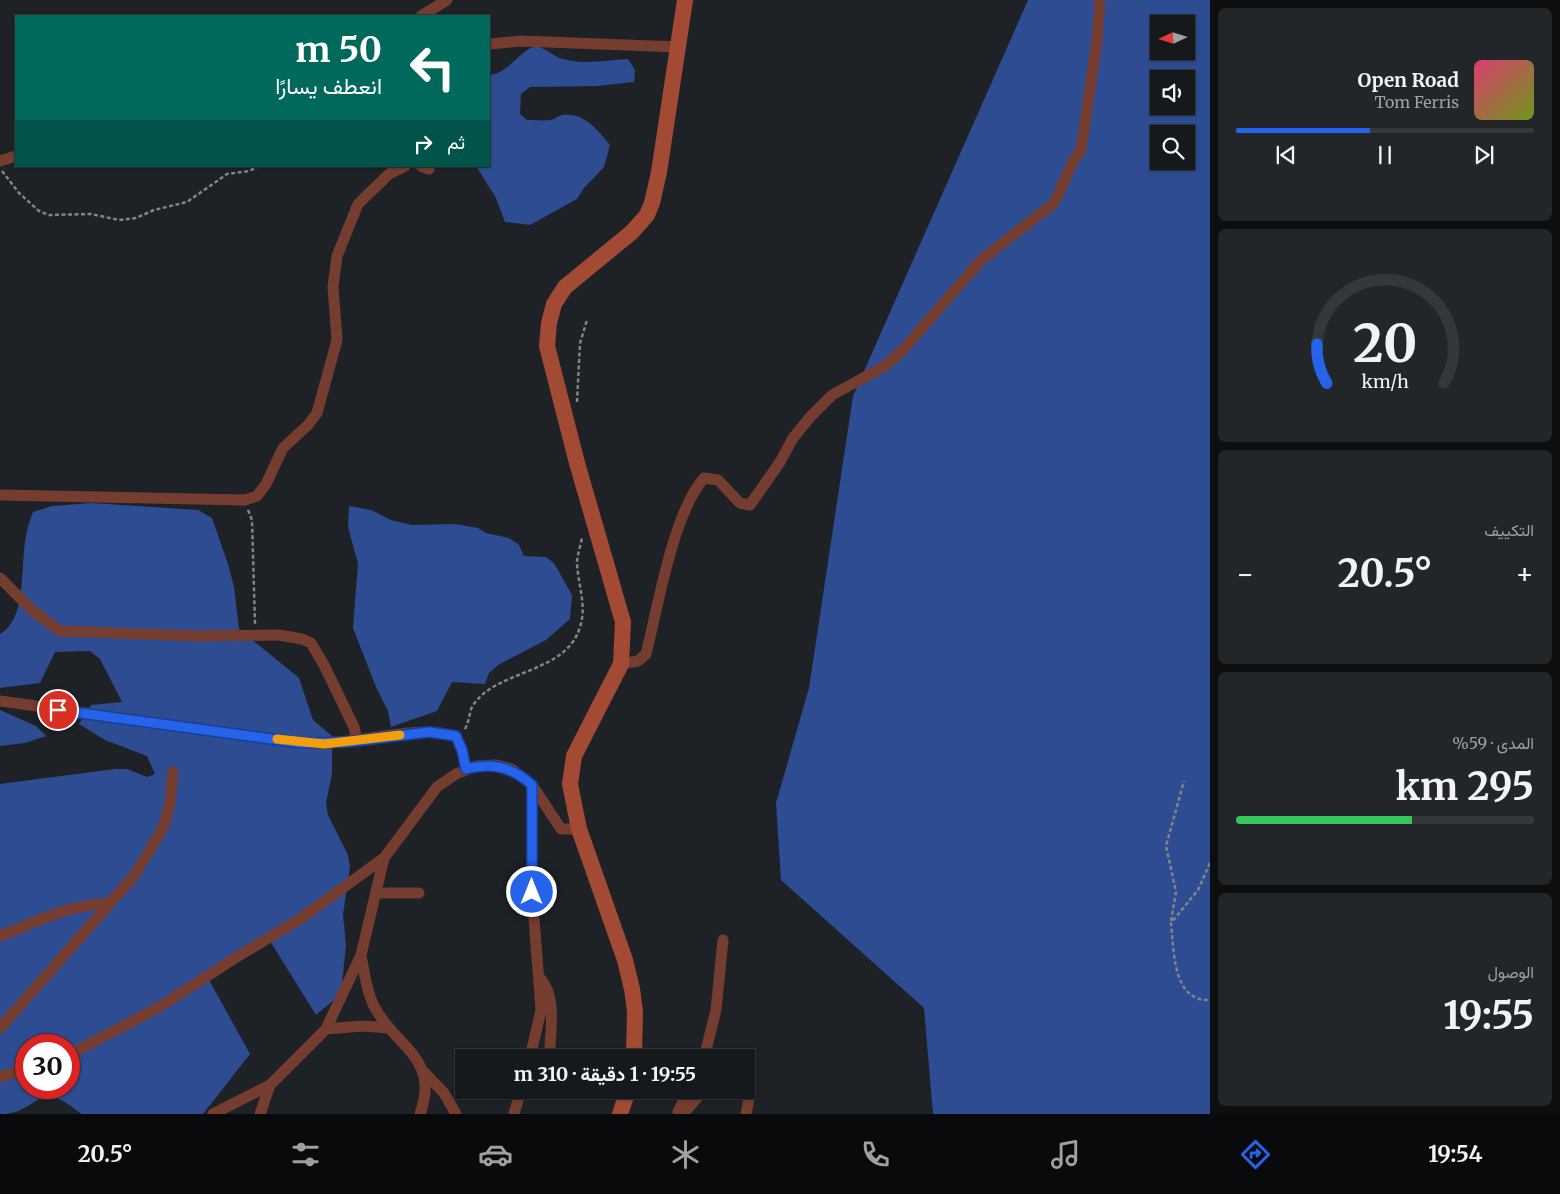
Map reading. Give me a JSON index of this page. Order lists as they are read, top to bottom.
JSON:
{
  "north": "left",
  "page": {
    "turn": ["50 m", "انعطف يسارًا"],
    "song": ["Open Road", "Tom Ferris"],
    "then": "ثم",
    "tile": [
      "التكييف",
      ["المدى · 59%", "295 km"],
      ["الوصول", "19:55"]
    ],
    "heat": ["−", "20.5°", "+"],
    "limit": "30",
    "trip": "19:55 · 1 دقيقة · 310 m",
    "tabs": ["19:54", "20.5°"],
    "gauge": ["20", "km/h"]
  }
}
